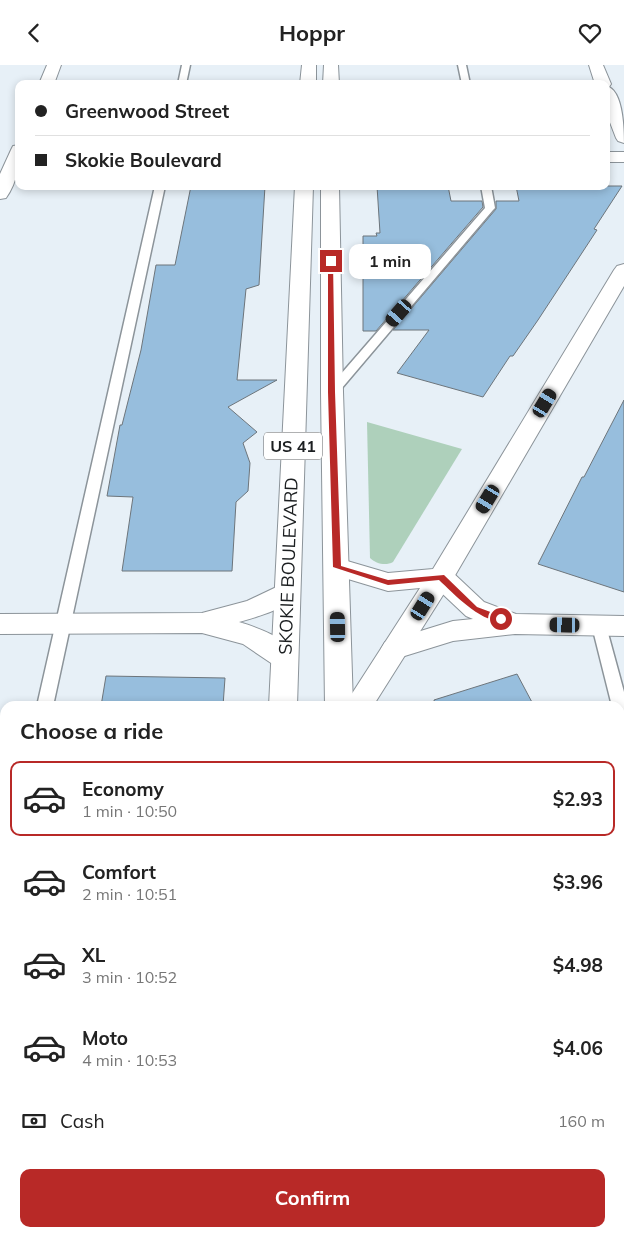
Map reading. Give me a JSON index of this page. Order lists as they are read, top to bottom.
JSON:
{
  "streets": {
    "main road": ["US 41", "SKOKIE BOULEVARD"]
  },
  "page": {
    "header": "Hoppr",
    "banner": ["Greenwood Street", "Skokie Boulevard"],
    "bubble": "1 min",
    "heading": "Choose a ride",
    "list": [
      {
        "name": "Economy",
        "note": "1 min · 10:50",
        "value": "$2.93"
      },
      {
        "name": "Comfort",
        "note": "2 min · 10:51",
        "value": "$3.96"
      },
      {
        "name": "XL",
        "note": "3 min · 10:52",
        "value": "$4.98"
      },
      {
        "name": "Moto",
        "note": "4 min · 10:53",
        "value": "$4.06"
      }
    ],
    "pay": ["Cash", "160 m"],
    "buttons": "Confirm"
  }
}
